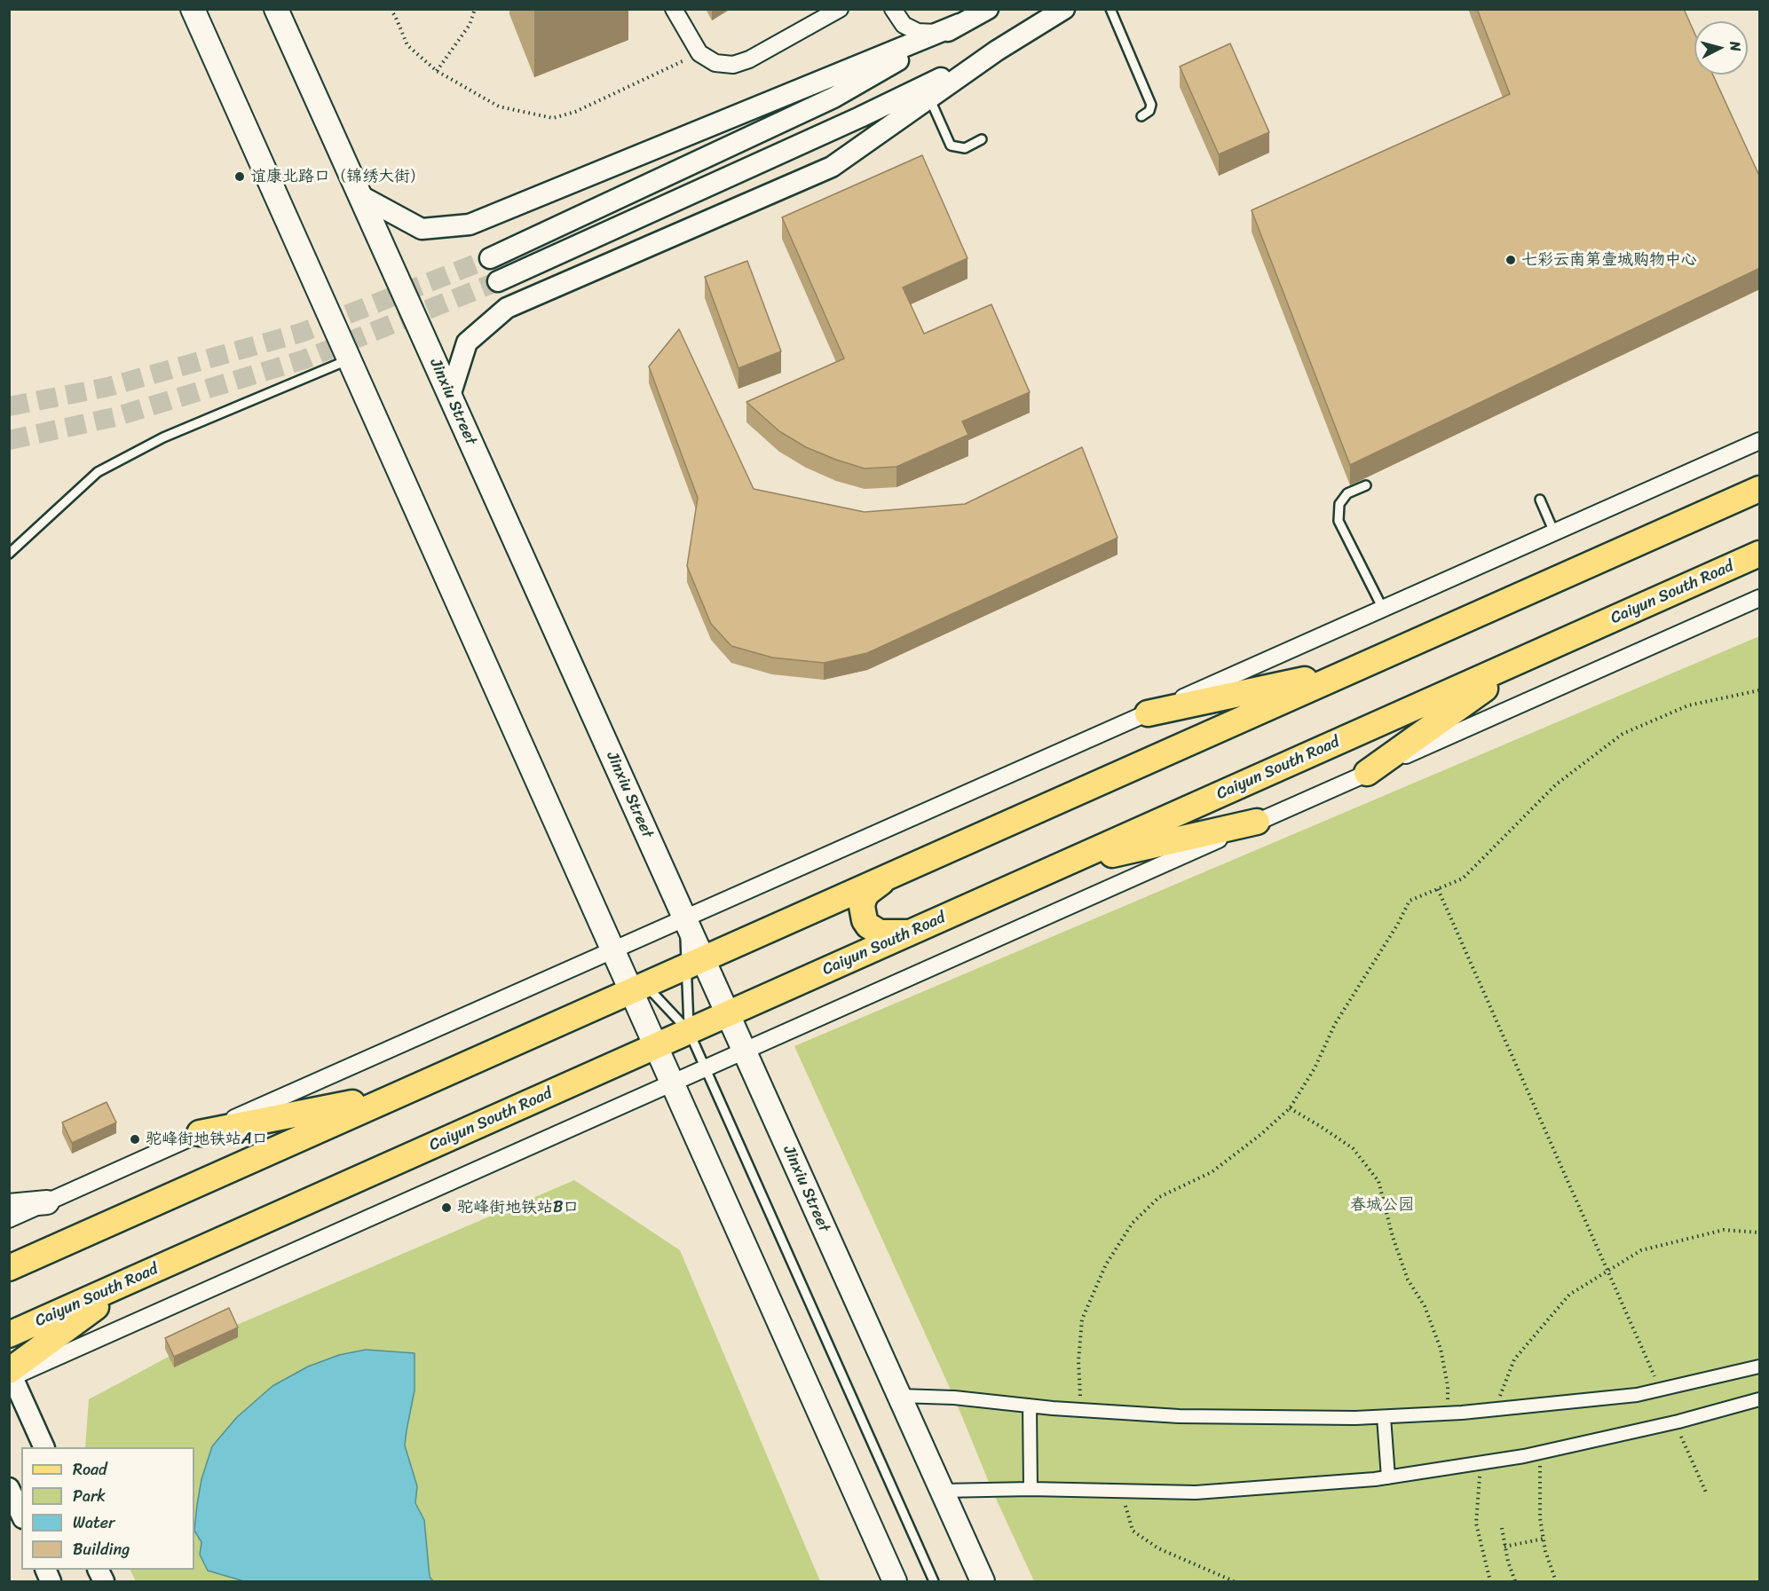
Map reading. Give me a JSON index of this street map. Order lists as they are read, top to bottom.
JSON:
{
  "streets": {
    "main road": ["Jinxiu Street", "Caiyun South Road"]
  },
  "crossings": [
    ["Jinxiu Street", "Caiyun South Road"]
  ],
  "parks": ["春城公园"],
  "places": [
    "谊康北路口（锦绣大街）",
    "七彩云南第壹城购物中心",
    "驼峰街地铁站A口",
    "驼峰街地铁站B口"
  ],
  "legend": [
    "Road",
    "Park",
    "Water",
    "Building"
  ],
  "north": "right"
}
